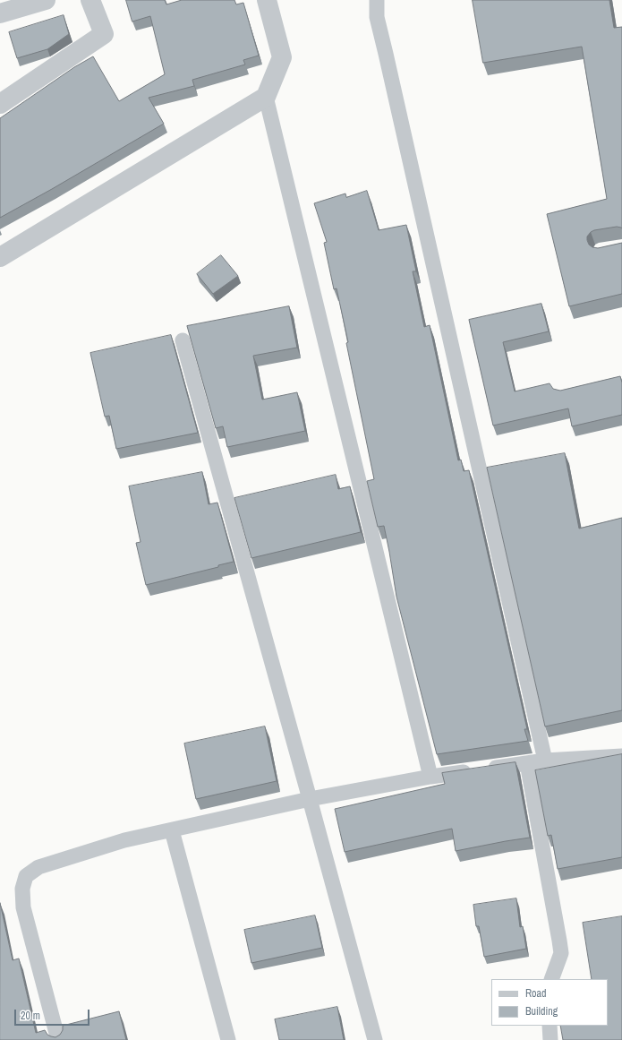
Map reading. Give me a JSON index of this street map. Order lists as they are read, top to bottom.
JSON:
{
  "legend": ["Road", "Building"],
  "scale_bar": "20 m"
}
